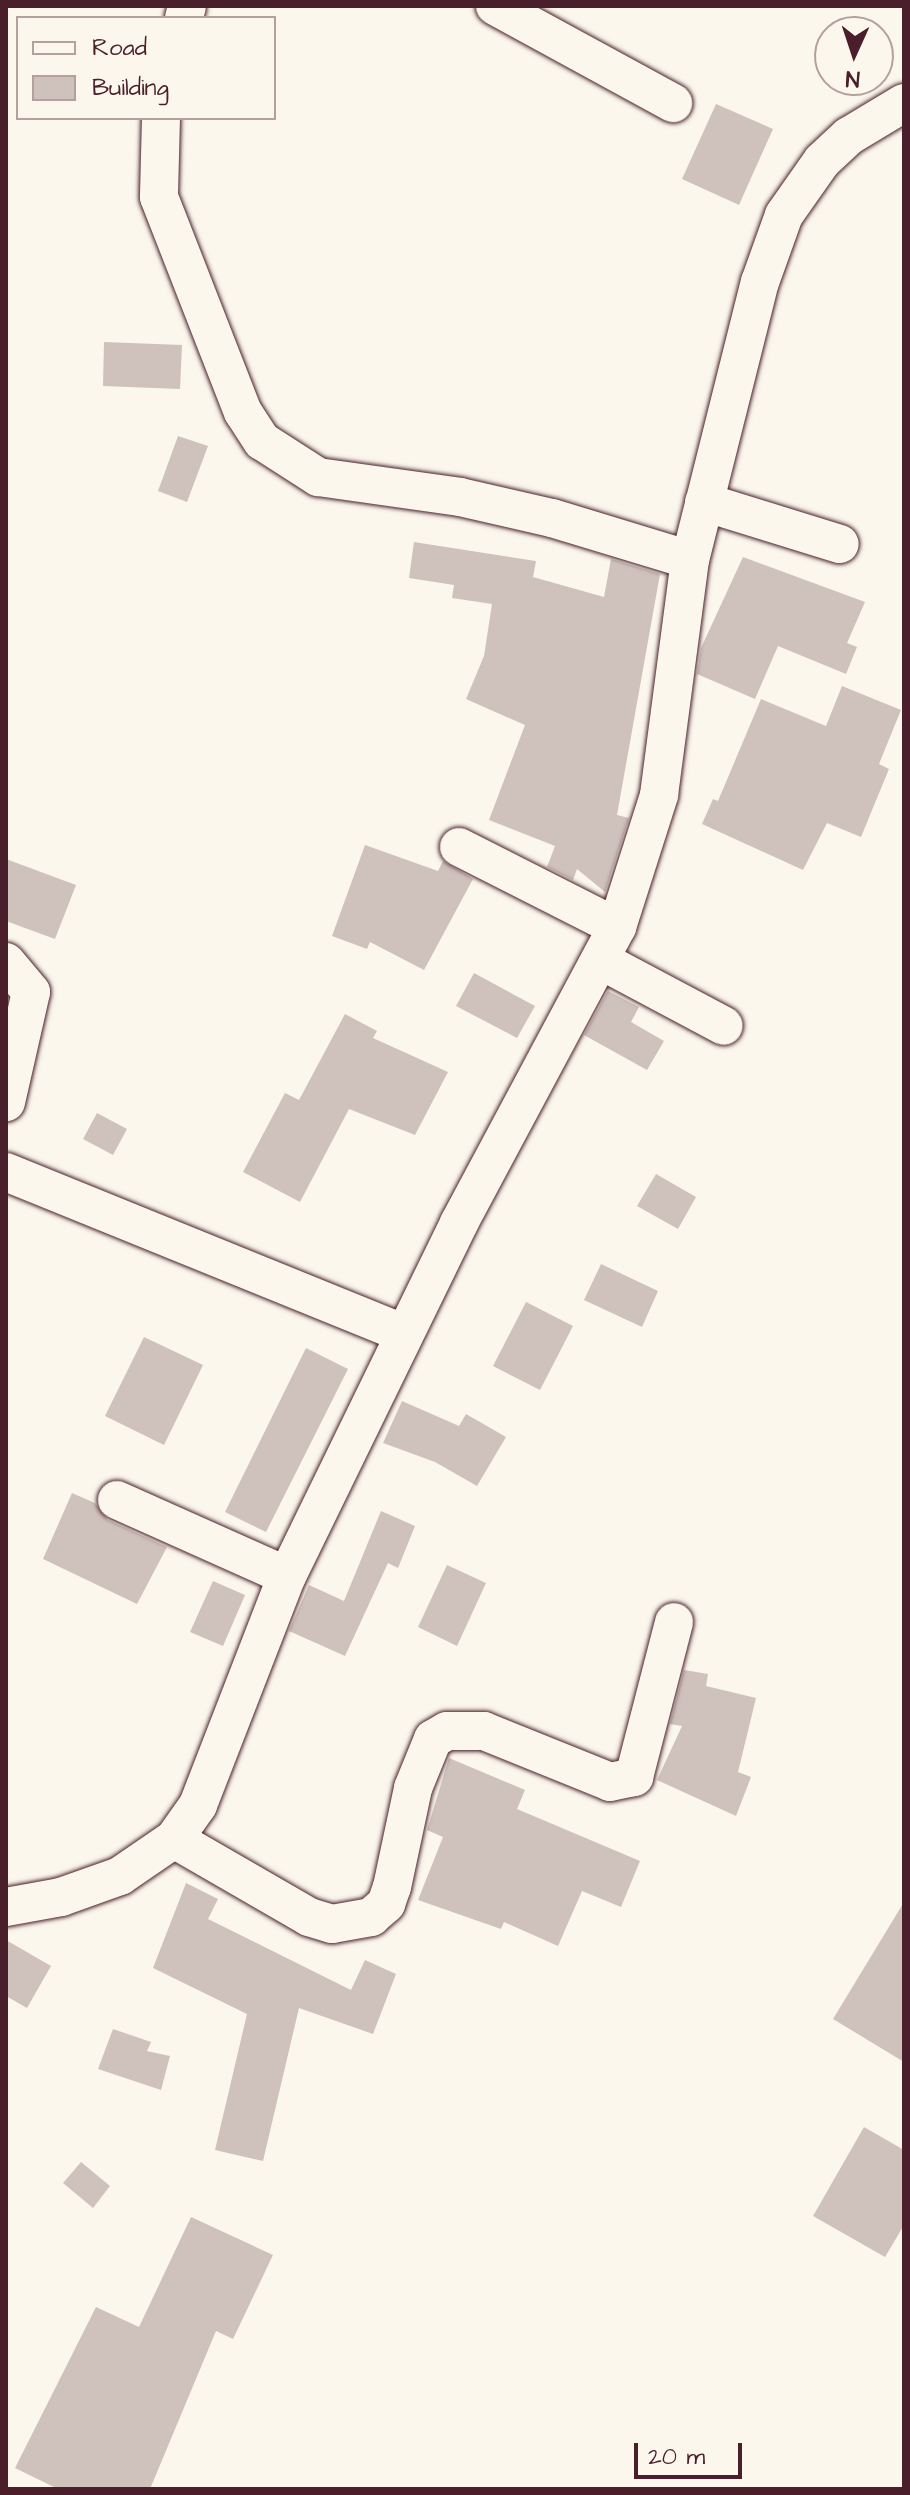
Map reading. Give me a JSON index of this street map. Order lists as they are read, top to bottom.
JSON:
{
  "legend": ["Road", "Building"],
  "scale_bar": "20 m",
  "north": "bottom"
}
